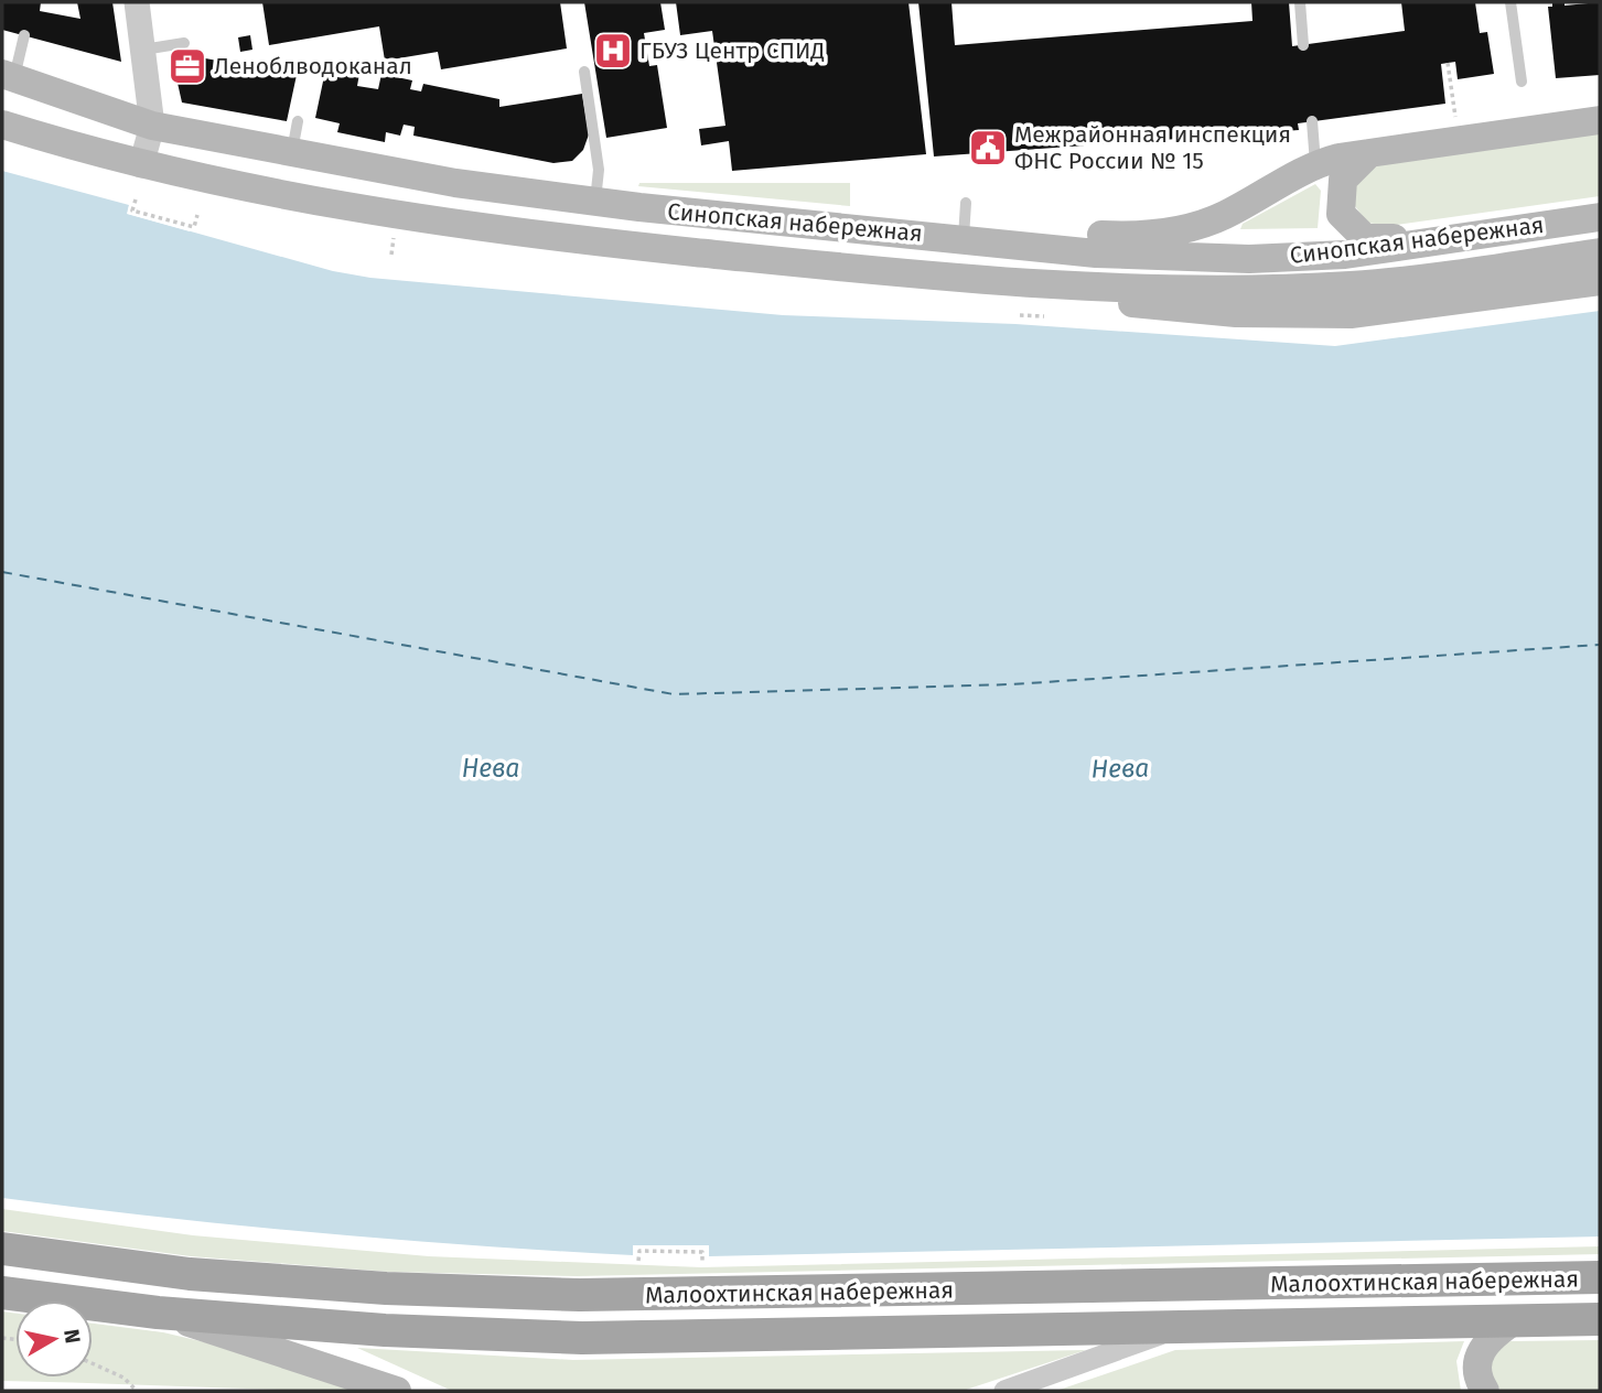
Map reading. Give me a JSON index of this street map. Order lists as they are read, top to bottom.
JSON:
{
  "streets": {
    "main road": ["Синопская набережная", "Малоохтинская набережная"]
  },
  "water": ["Нева"],
  "places": {
    "hospital": ["ГБУЗ Центр СПИД"],
    "office": ["Леноблводоканал"],
    "public building": ["Межрайонная инспекция ФНС России № 15"]
  },
  "north": "right"
}
